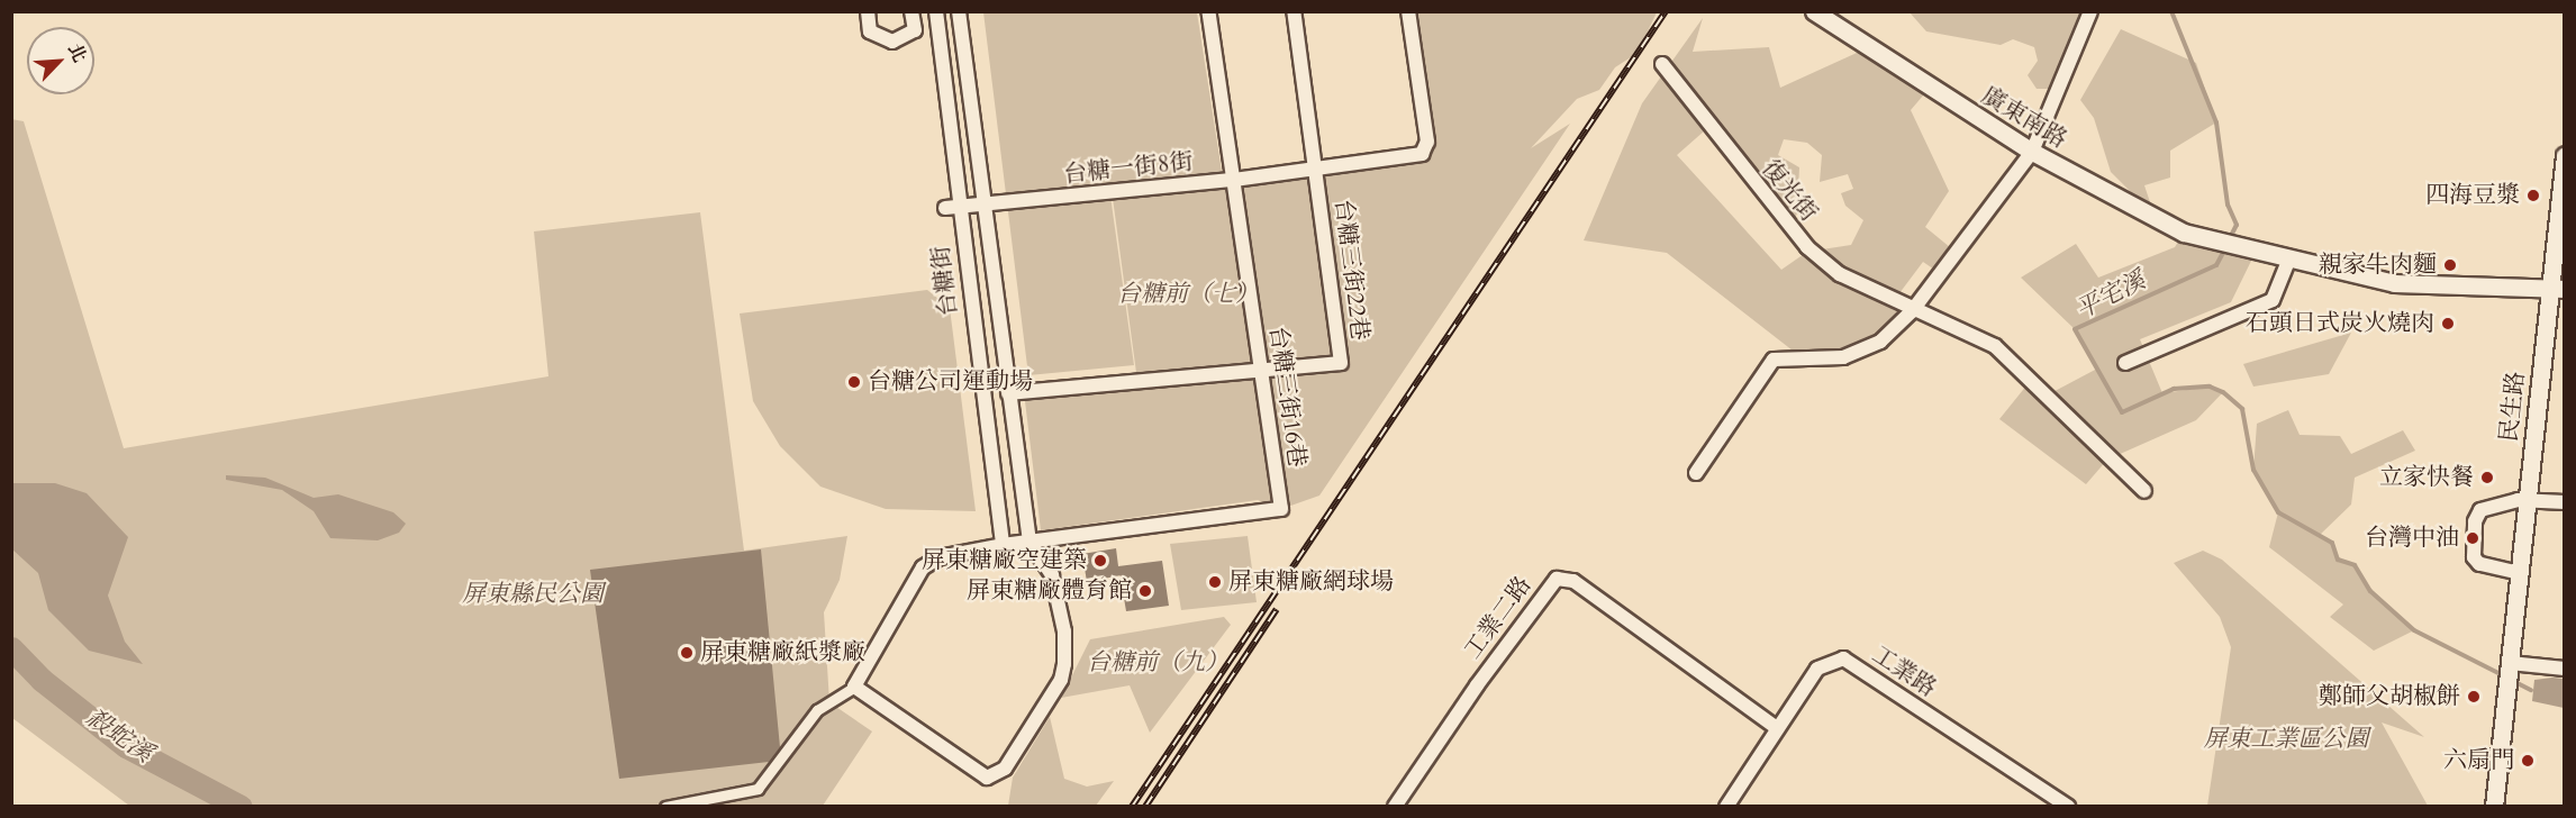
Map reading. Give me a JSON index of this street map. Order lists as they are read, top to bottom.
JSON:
{
  "streets": {
    "street": [
      "廣東南路",
      "台糖一街8街",
      "復光街",
      "台糖三街22巷",
      "台糖街",
      "台糖三街16巷",
      "民生路",
      "工業二路",
      "工業路"
    ]
  },
  "crossings": [
    ["廣東南路", "民生路"],
    ["台糖一街8街", "台糖三街22巷"],
    ["台糖一街8街", "台糖街"],
    ["台糖一街8街", "台糖三街16巷"],
    ["台糖三街22巷", "台糖街"],
    ["台糖三街22巷", "台糖三街16巷"],
    ["台糖街", "台糖三街16巷"],
    ["工業二路", "工業路"]
  ],
  "water": ["平宅溪", "殺蛇溪"],
  "parks": [
    "台糖前（七）",
    "屏東縣民公園",
    "台糖前（九）",
    "屏東工業區公園"
  ],
  "places": [
    "四海豆漿",
    "親家牛肉麵",
    "石頭日式炭火燒肉",
    "台糖公司運動場",
    "立家快餐",
    "台灣中油",
    "屏東糖廠空建築",
    "屏東糖廠網球場",
    "屏東糖廠體育館",
    "屏東糖廠紙漿廠",
    "鄭師父胡椒餅",
    "六扇門"
  ],
  "north": "top right"
}
